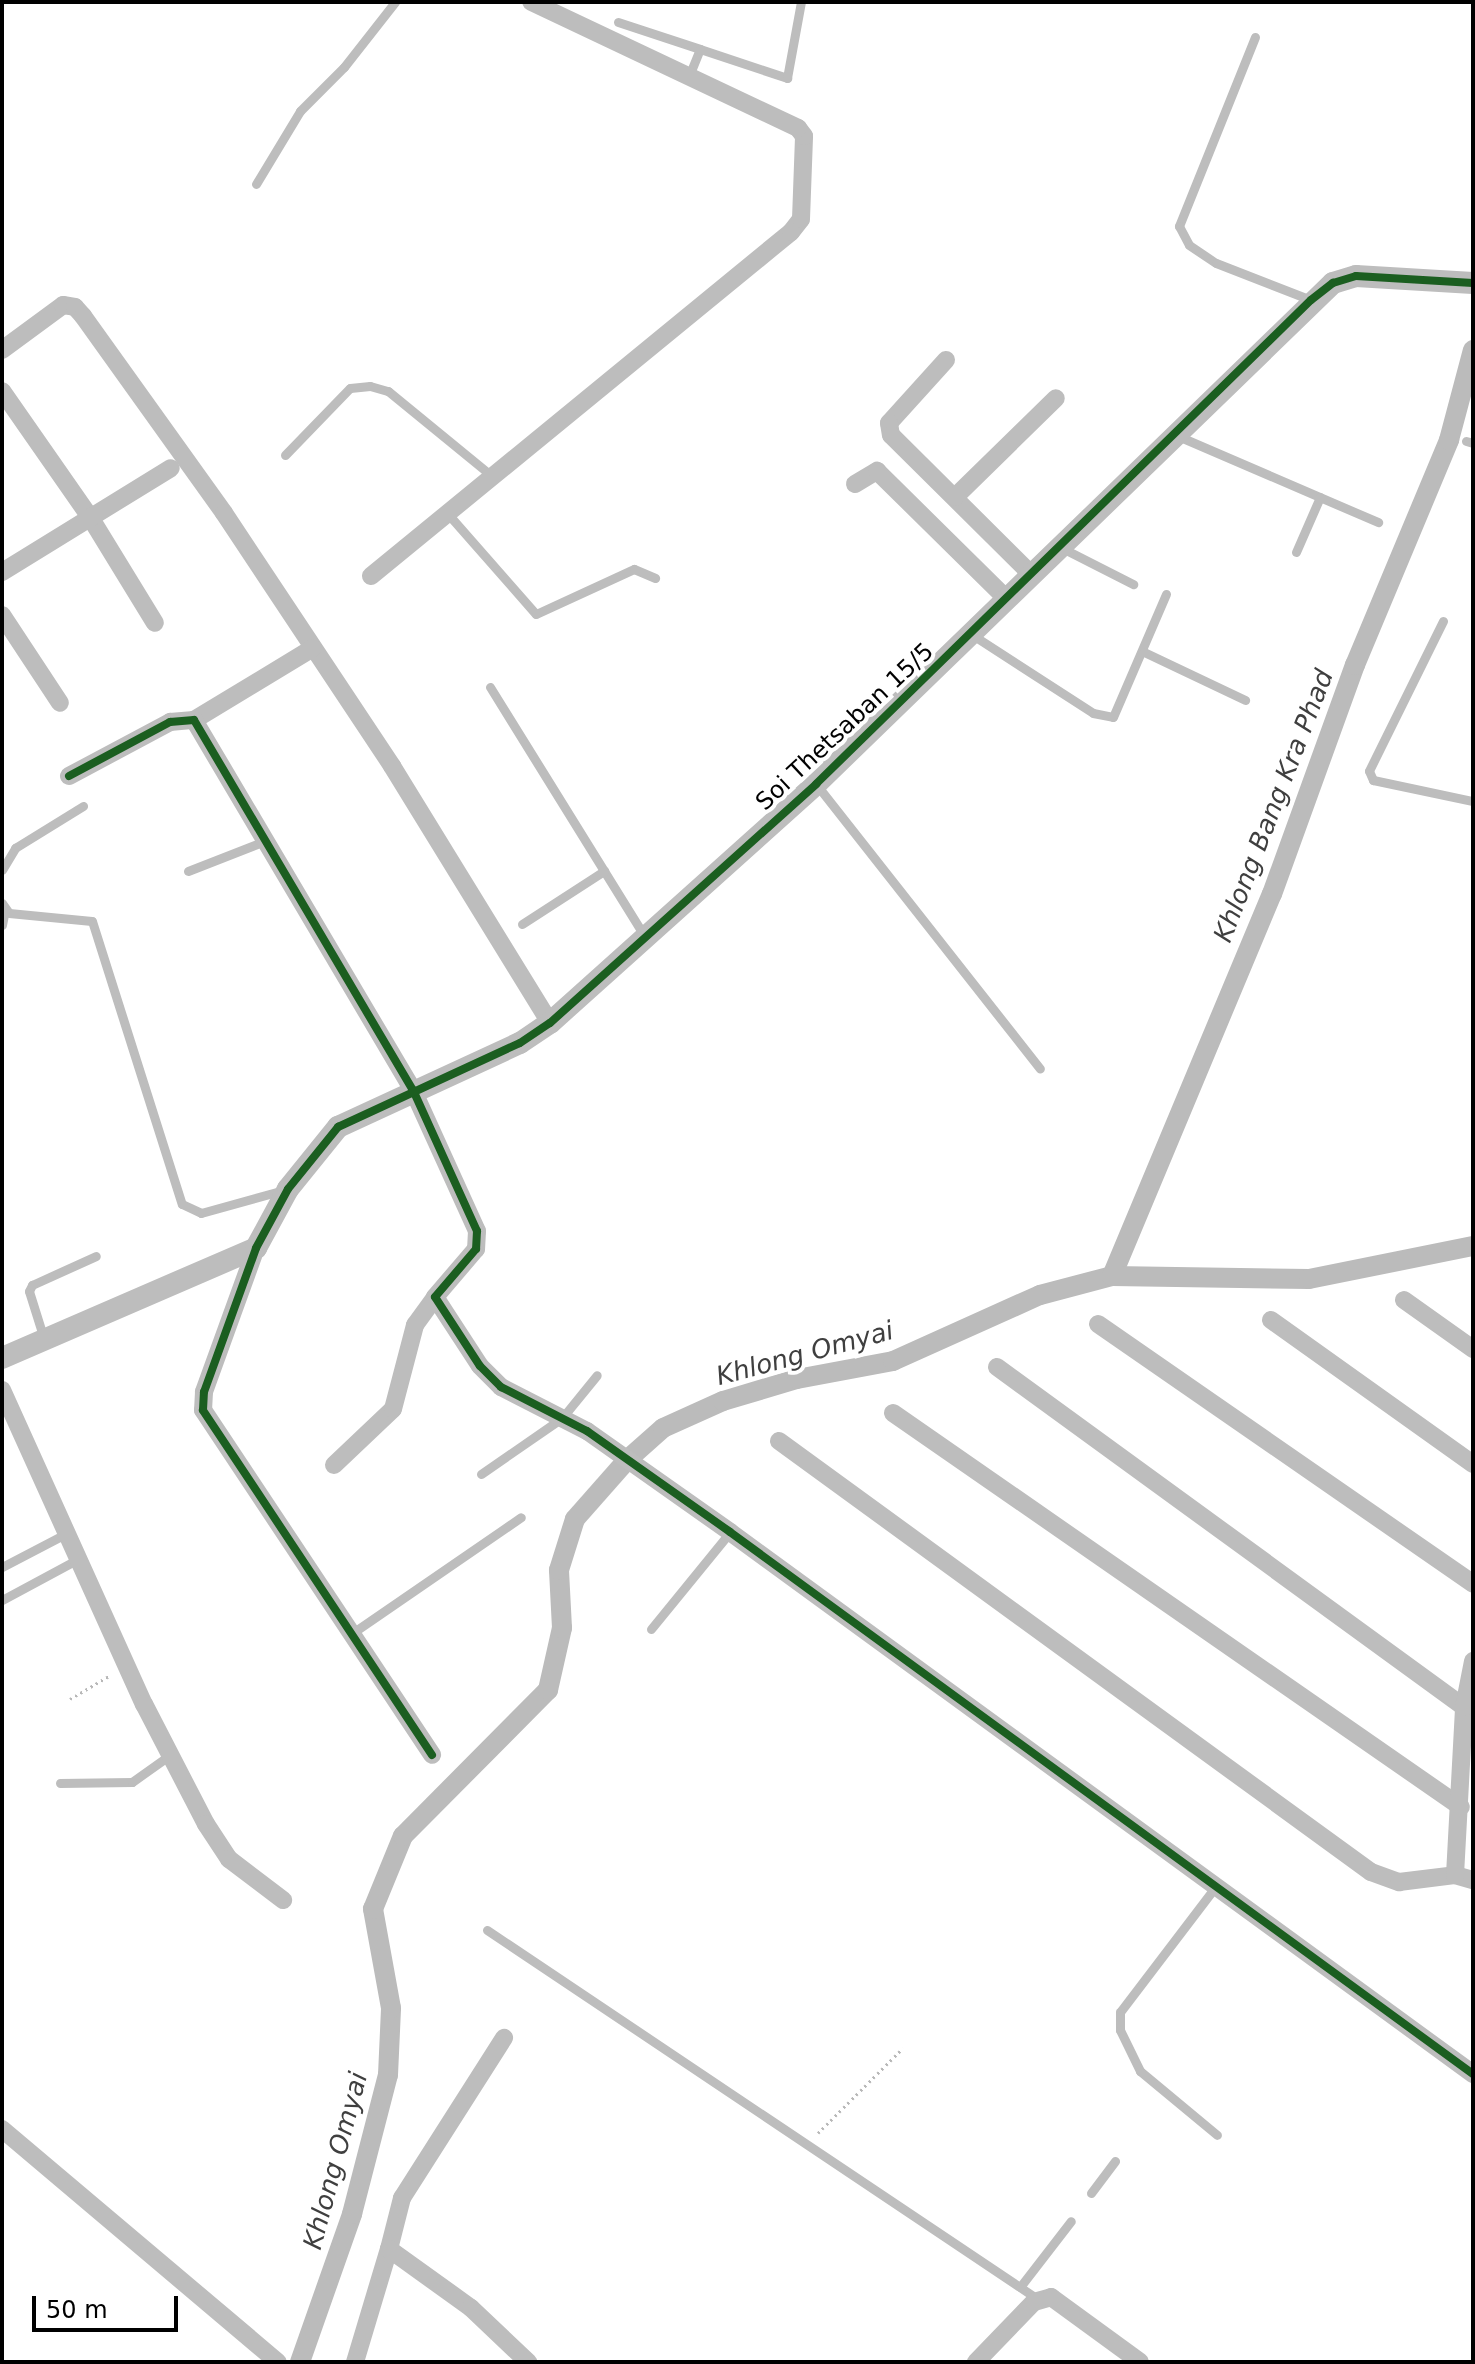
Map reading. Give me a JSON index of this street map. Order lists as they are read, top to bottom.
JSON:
{
  "streets": {
    "street": ["Soi Thetsaban 15/5"]
  },
  "water": ["Khlong Bang Kra Phad", "Khlong Omyai"],
  "scale_bar": "50 m"
}
